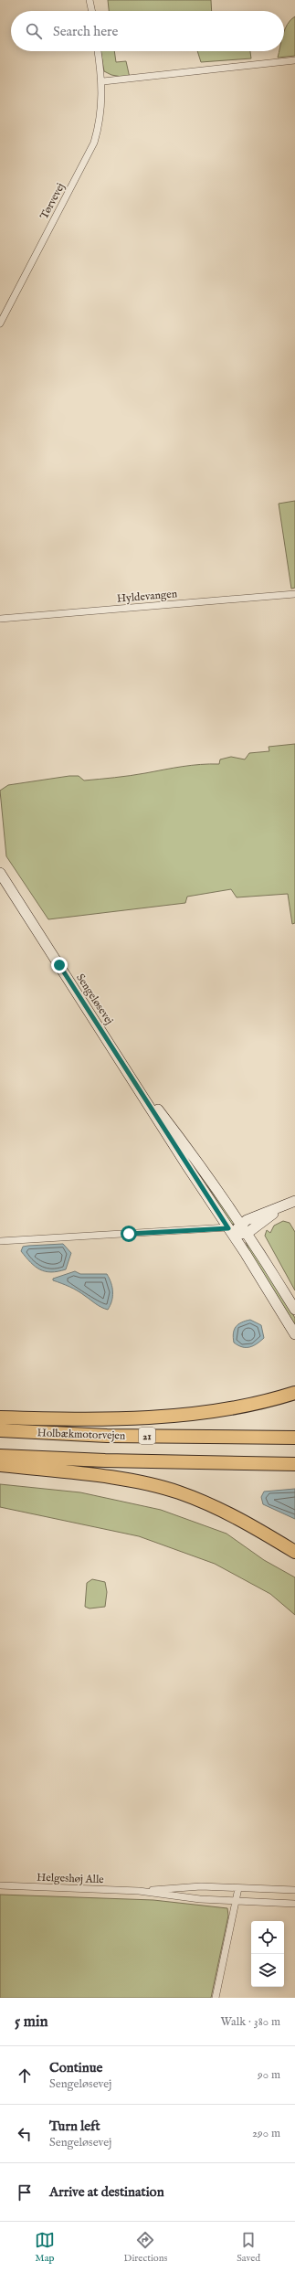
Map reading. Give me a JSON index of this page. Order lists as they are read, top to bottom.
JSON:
{
  "streets": {
    "highway": ["Holbækmotorvejen", "21"],
    "street": [
      "Tørvevej",
      "Hyldevangen",
      "Sengeløsevej",
      "Helgeshøj Alle"
    ]
  },
  "page": {
    "search": "Search here",
    "heading": ["5 min", "Walk · 380 m"],
    "list": [
      ["Continue", "Sengeløsevej", "90 m"],
      ["Turn left", "Sengeløsevej", "290 m"],
      "Arrive at destination"
    ],
    "nav": ["Map", "Directions", "Saved"]
  }
}
